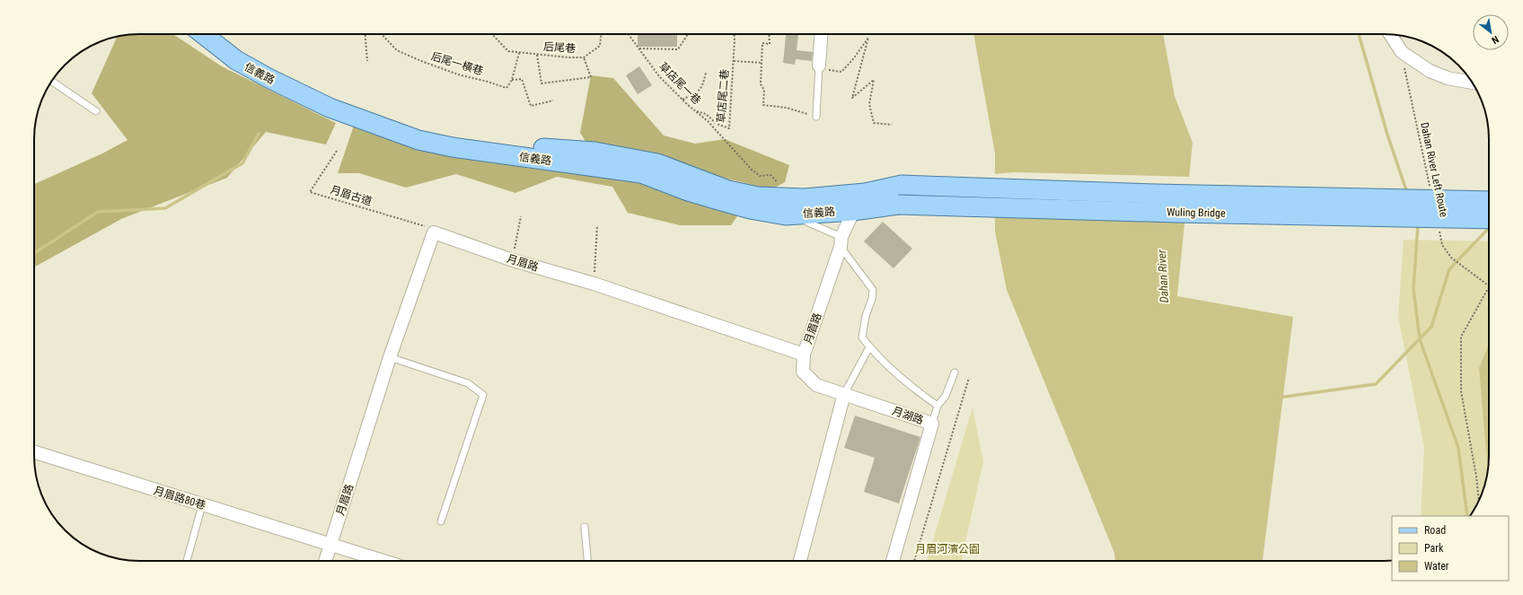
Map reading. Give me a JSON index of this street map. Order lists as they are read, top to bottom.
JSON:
{
  "streets": {
    "main road": ["信義路", "Wuling Bridge"],
    "street": ["月眉路", "月湖路", "月眉路80巷"],
    "path": [
      "后尾巷",
      "后尾一橫巷",
      "草店尾一巷",
      "草店尾二巷",
      "Dahan River Left Route",
      "月眉古道"
    ]
  },
  "crossings": [
    ["信義路", "Wuling Bridge"],
    ["信義路", "月眉路"],
    ["草店尾一巷", "草店尾二巷"],
    ["月眉古道", "月眉路"],
    ["月眉路", "月湖路"],
    ["月眉路", "月眉路80巷"]
  ],
  "water": ["Dahan River"],
  "parks": ["月眉河濱公園"],
  "legend": ["Road", "Park", "Water"],
  "north": "bottom right"
}
